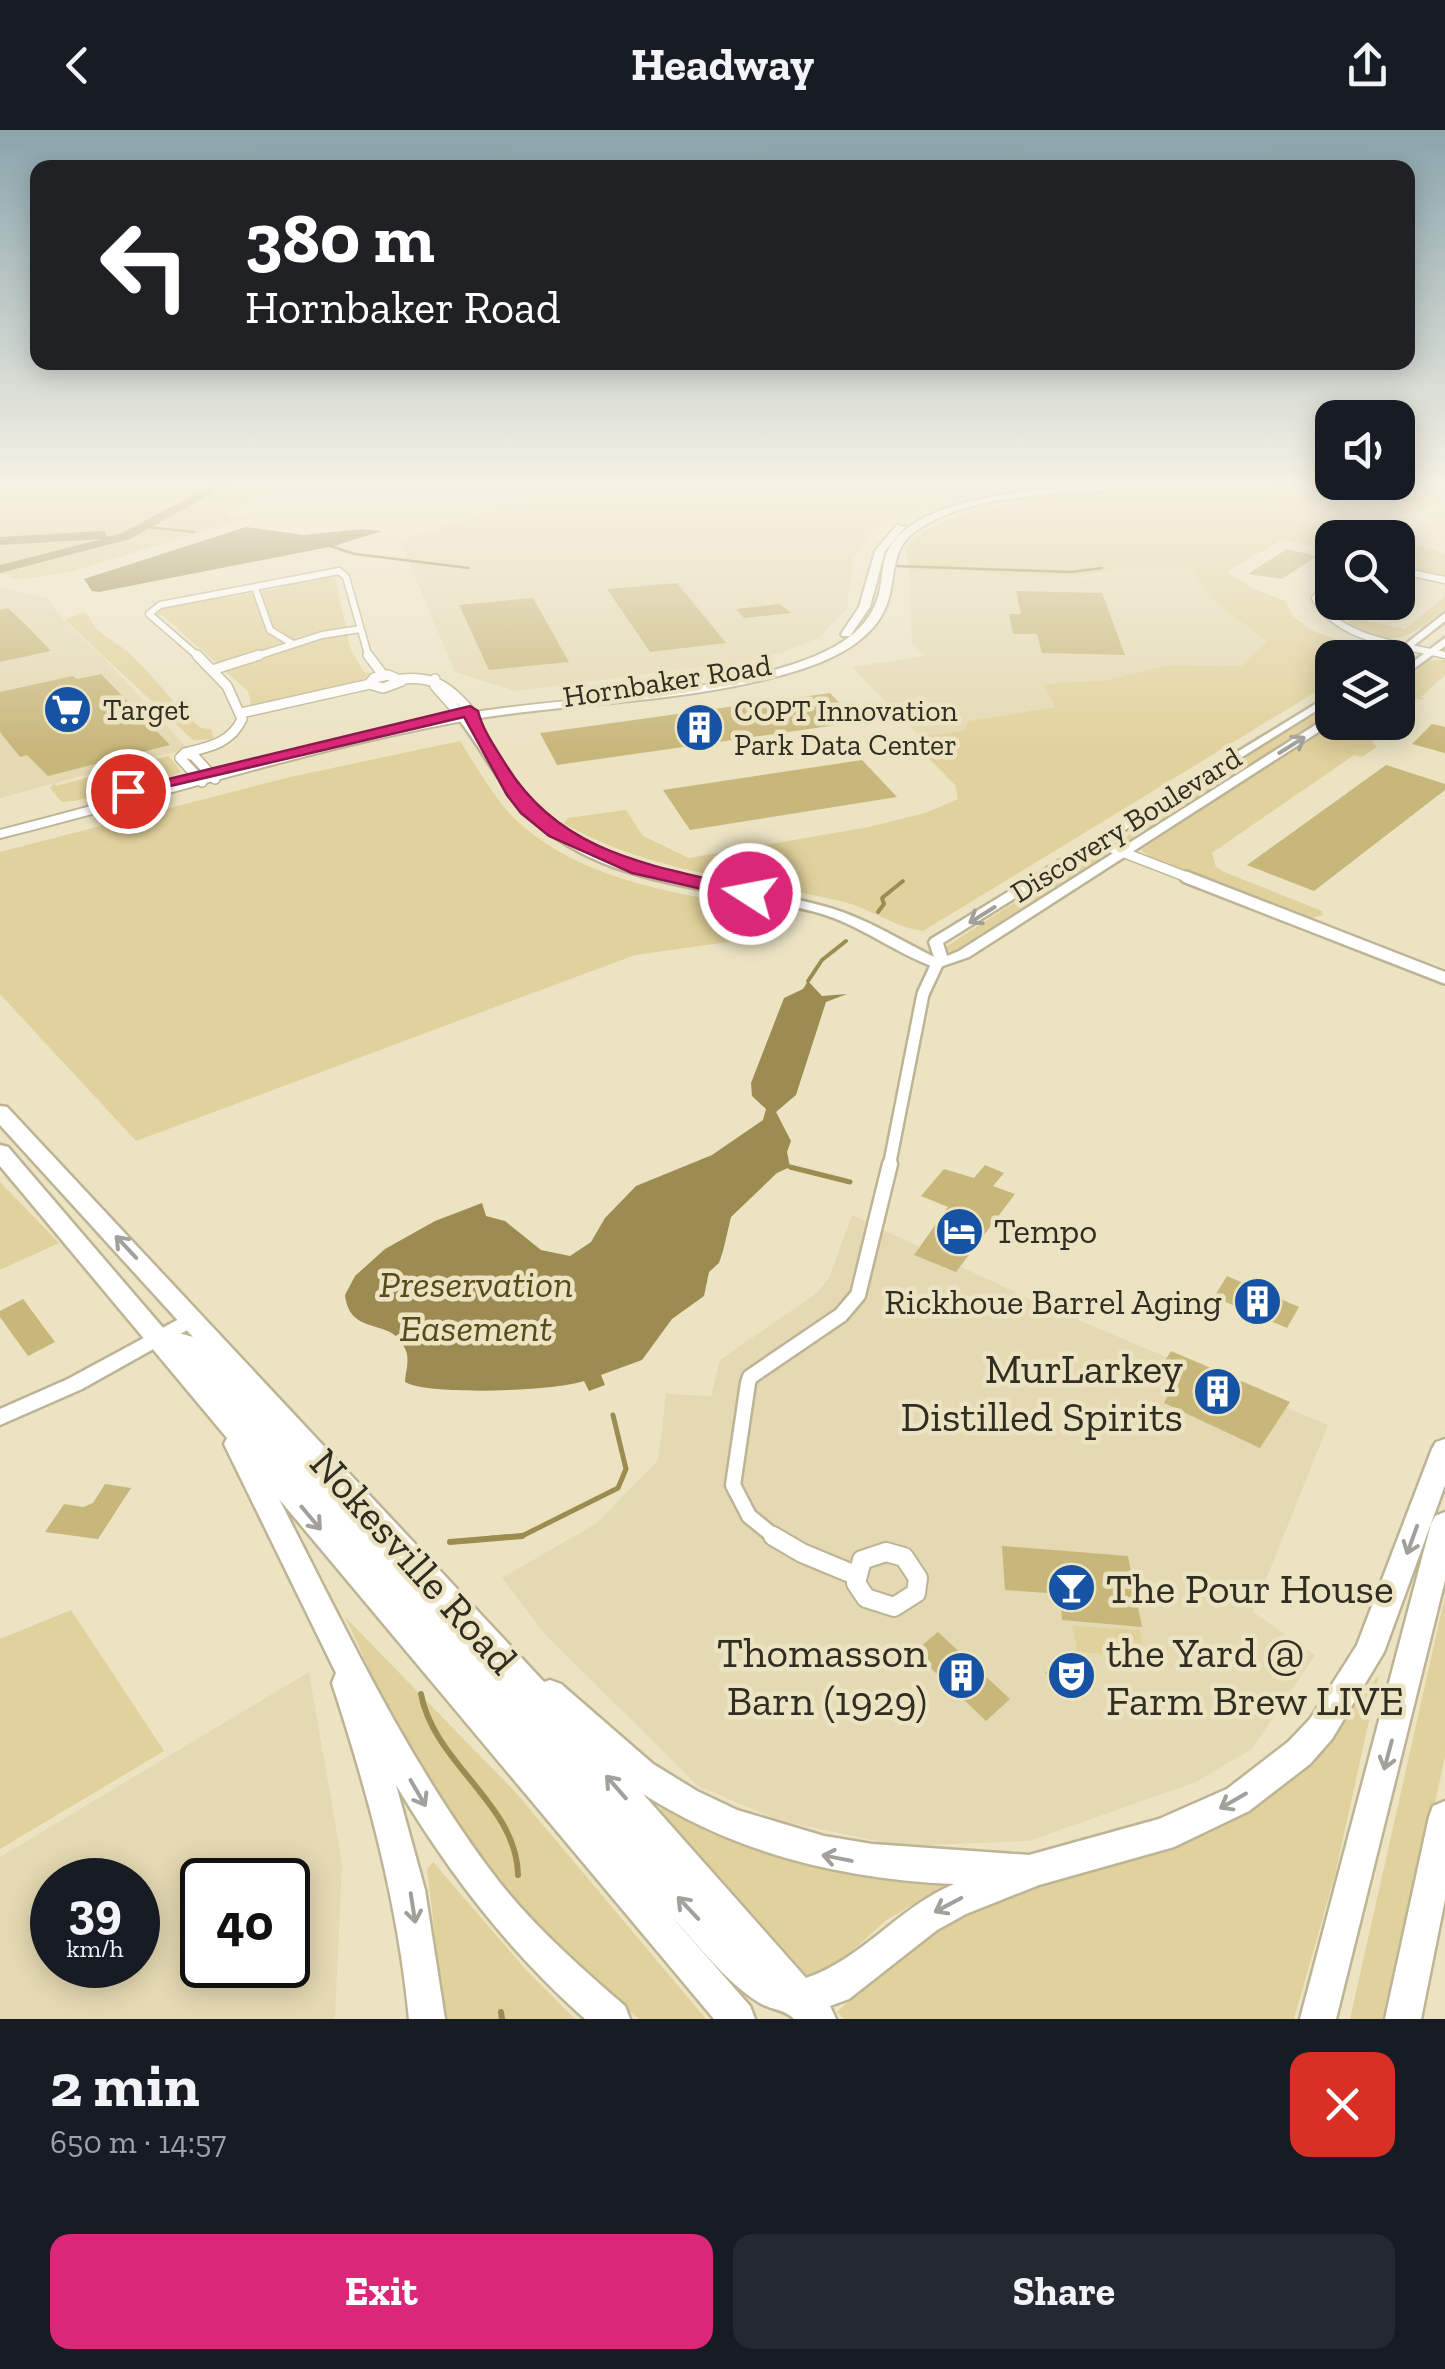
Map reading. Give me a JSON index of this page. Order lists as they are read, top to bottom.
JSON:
{
  "streets": {
    "highway": ["Nokesville Road"],
    "main road": ["Hornbaker Road"],
    "street": ["Discovery Boulevard"]
  },
  "water": ["Preservation Easement"],
  "places": {
    "supermarket": ["Target"],
    "building": [
      "COPT Innovation Park Data Center",
      "Rickhoue Barrel Aging",
      "MurLarkey Distilled Spirits",
      "Thomasson Barn (1929)"
    ],
    "hotel": ["Tempo"],
    "bar": ["The Pour House"],
    "theatre": ["the Yard @ Farm Brew LIVE"]
  },
  "page": {
    "header": "Headway",
    "turn": ["380 m", "Hornbaker Road"],
    "speed": "39 km/h",
    "limit": "40",
    "heading": ["2 min", "650 m · 14:57"],
    "buttons": ["Exit", "Share"]
  }
}
